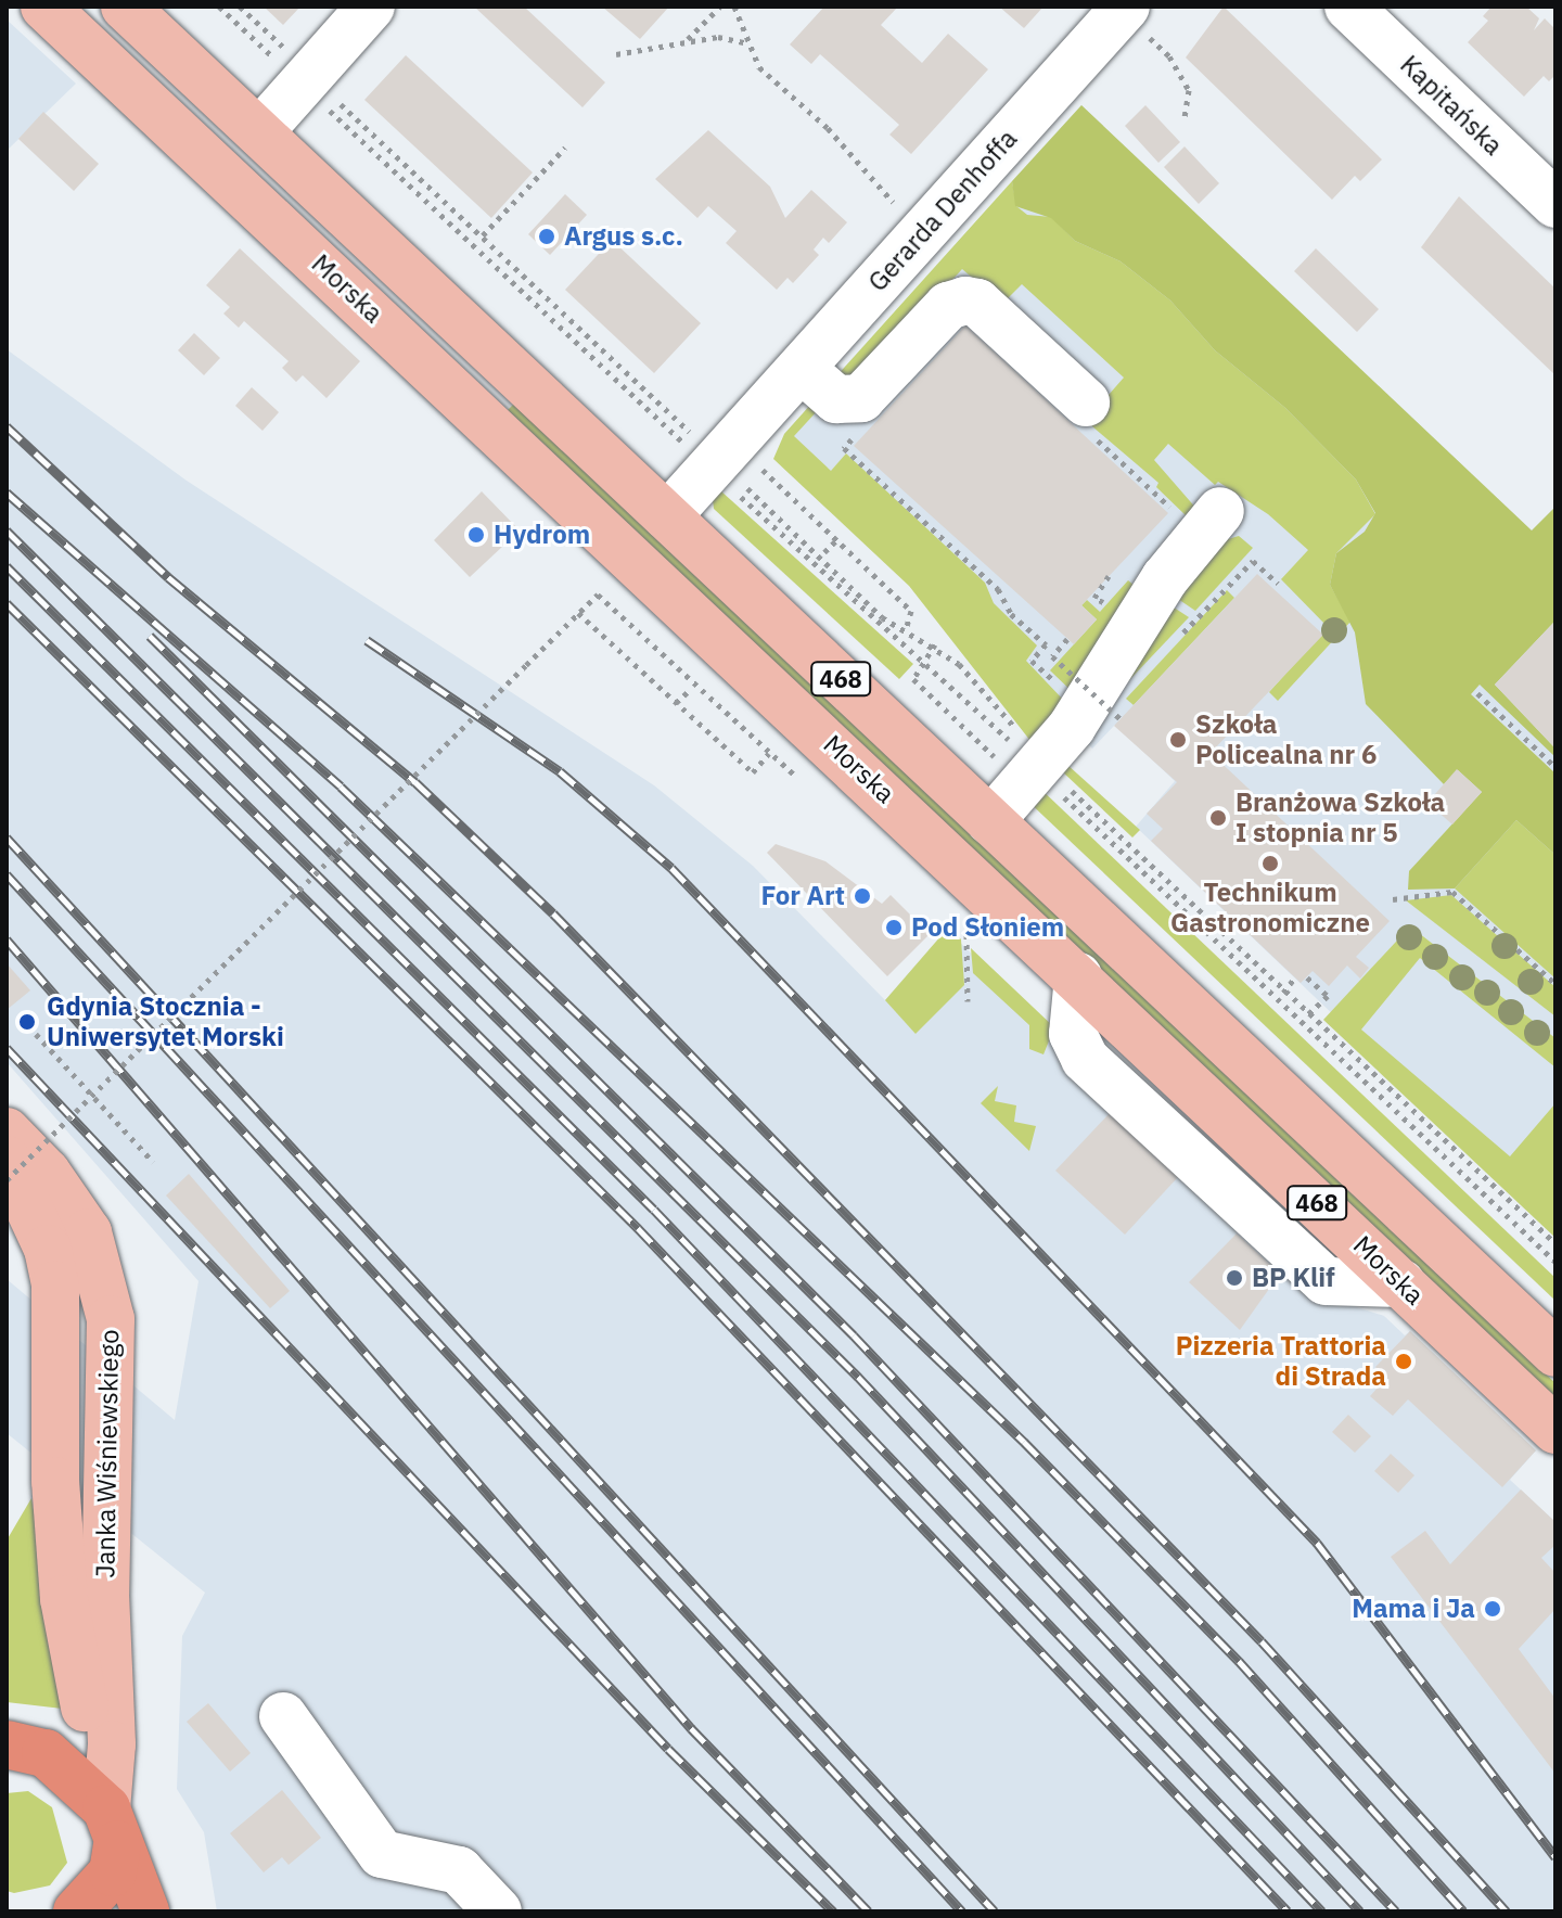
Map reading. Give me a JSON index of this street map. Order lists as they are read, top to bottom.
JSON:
{
  "streets": {
    "highway": ["Janka Wiśniewskiego"],
    "main road": ["Morska", "468"],
    "street": ["Kapitańska", "Gerarda Denhoffa"]
  },
  "crossings": [
    ["Gerarda Denhoffa", "Morska"]
  ],
  "places": [
    "Argus s.c.",
    "Hydrom",
    "Szkoła Policealna nr 6",
    "Branżowa Szkoła I stopnia nr 5",
    "Technikum Gastronomiczne",
    "For Art",
    "Pod Słoniem",
    "Gdynia Stocznia - Uniwersytet Morski",
    "BP Klif",
    "Pizzeria Trattoria di Strada",
    "Mama i Ja"
  ]
}
